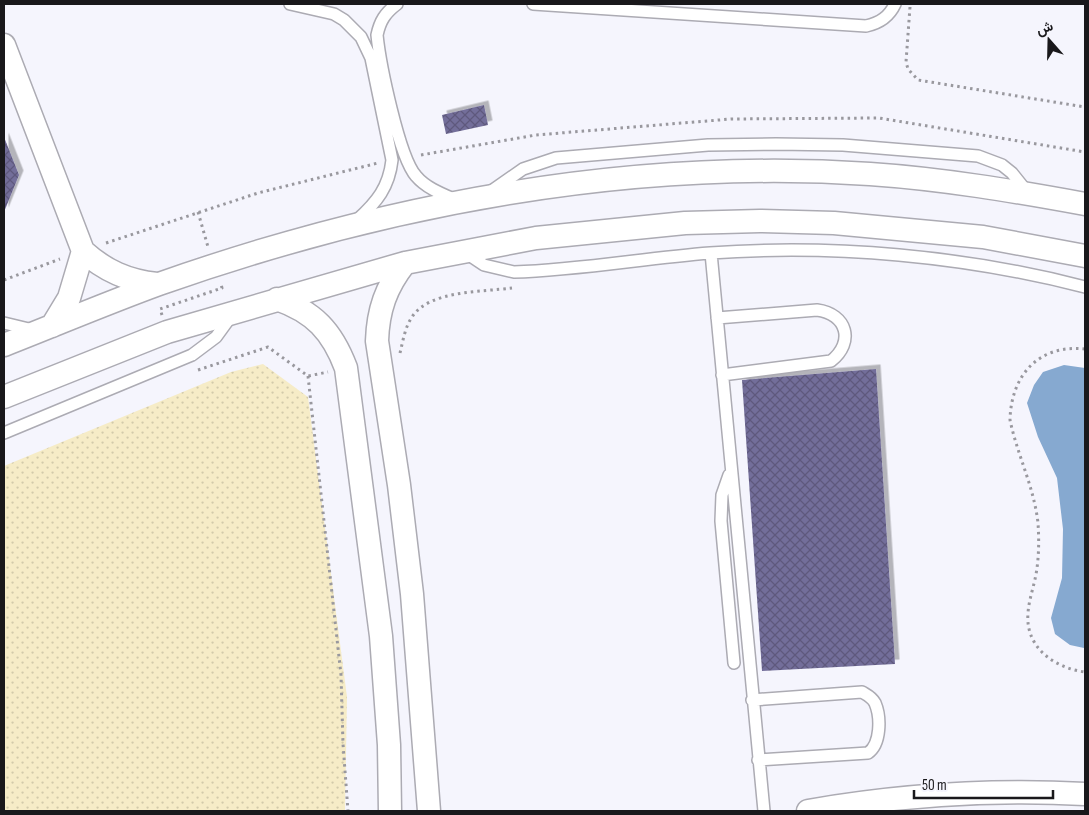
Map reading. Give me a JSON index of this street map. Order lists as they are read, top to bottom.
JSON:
{
  "scale_bar": "50 m",
  "north": "top"
}
